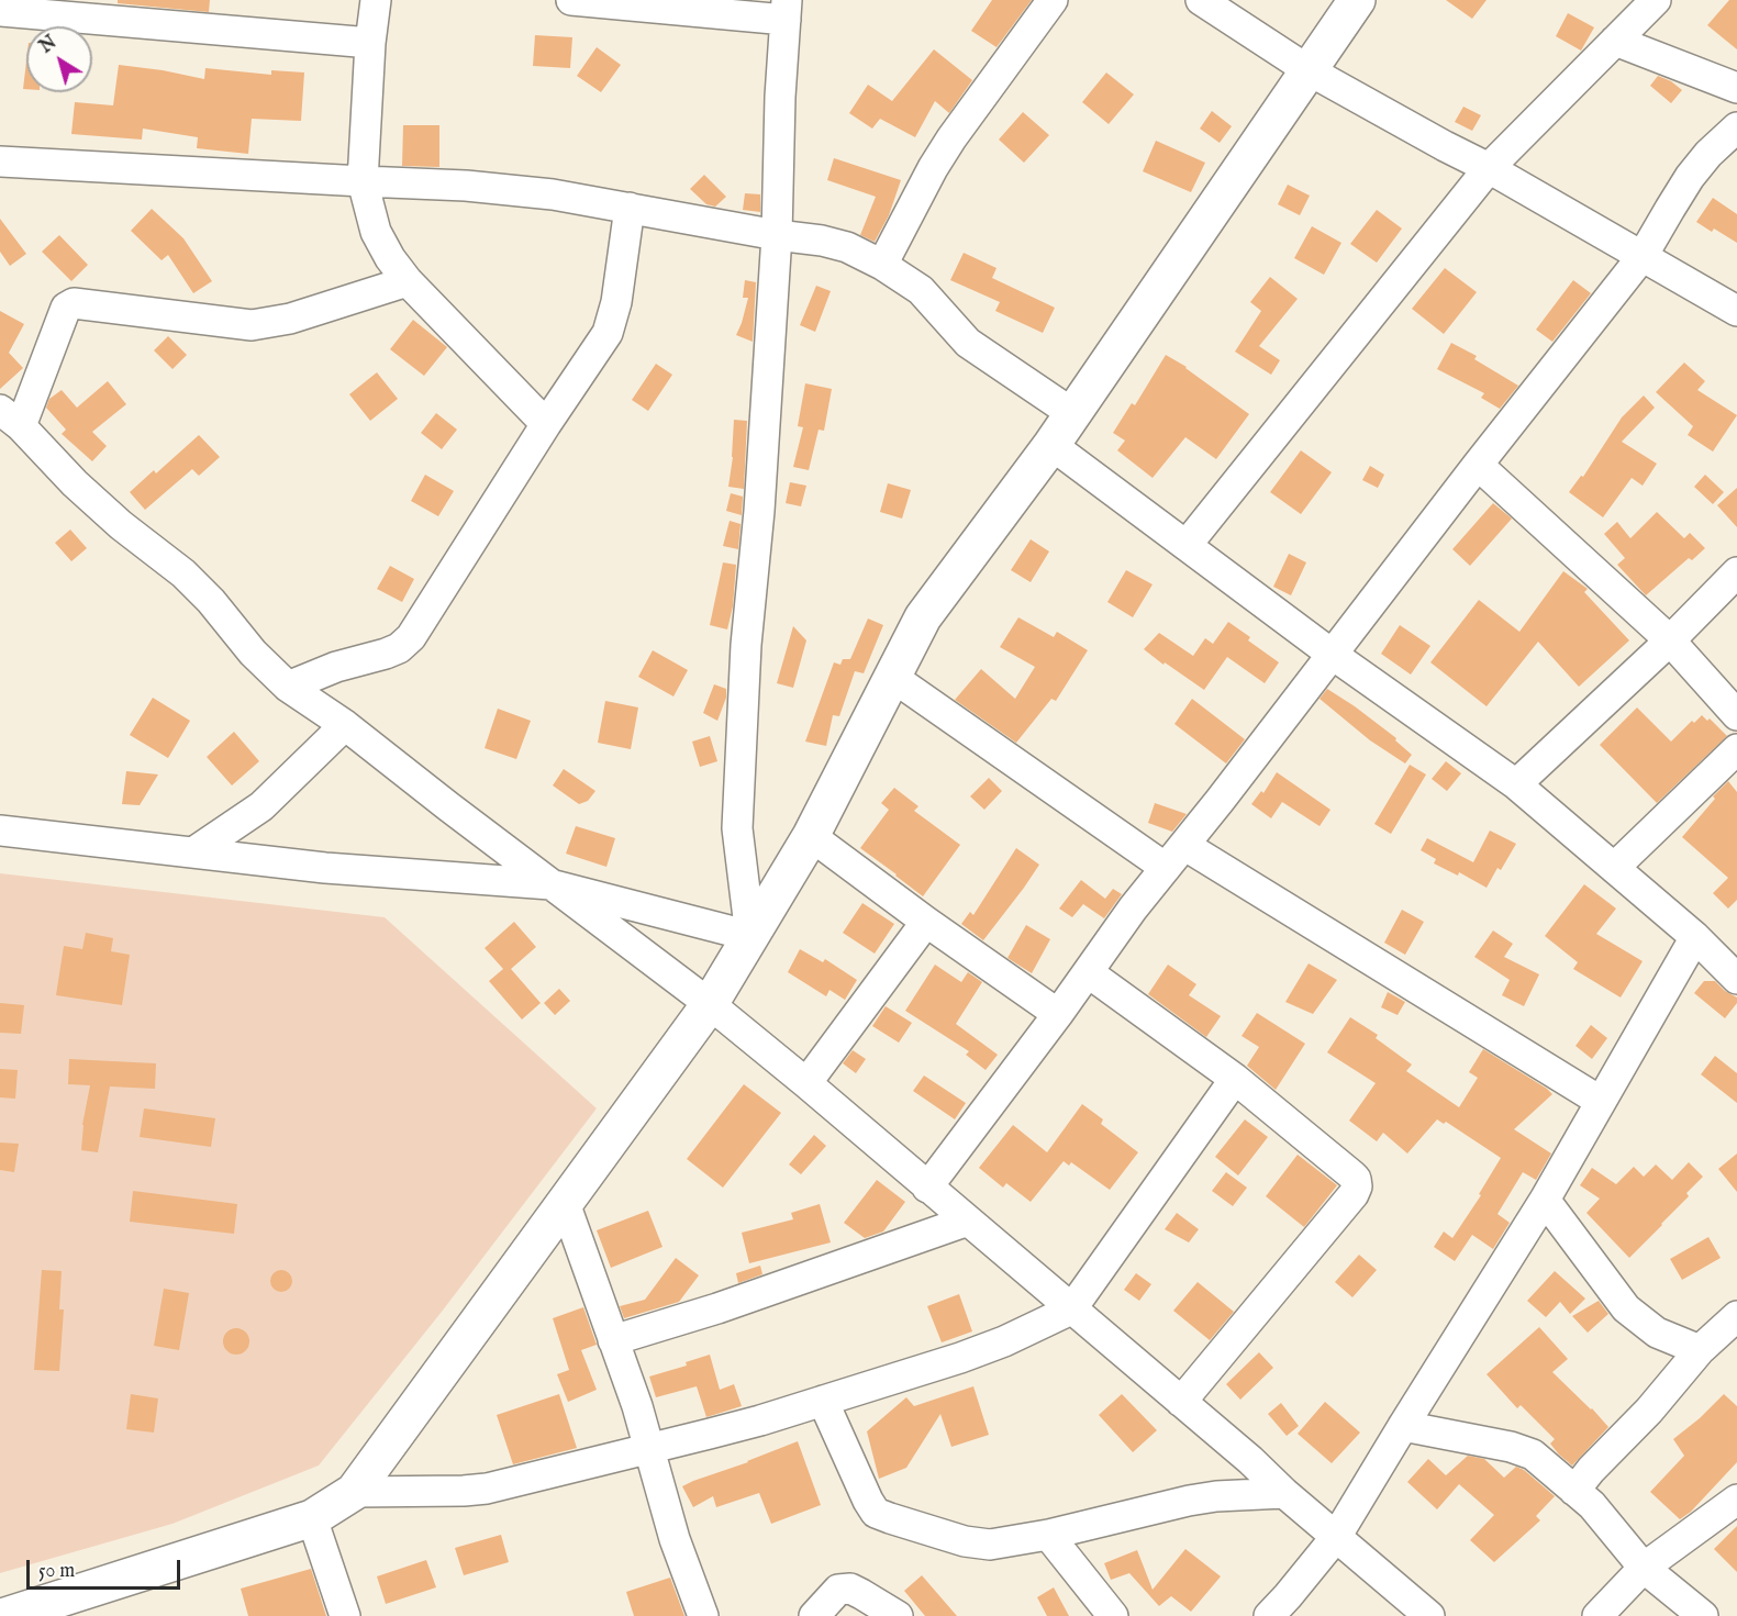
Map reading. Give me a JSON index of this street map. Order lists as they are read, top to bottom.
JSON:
{
  "scale_bar": "50 m",
  "north": "top left"
}
